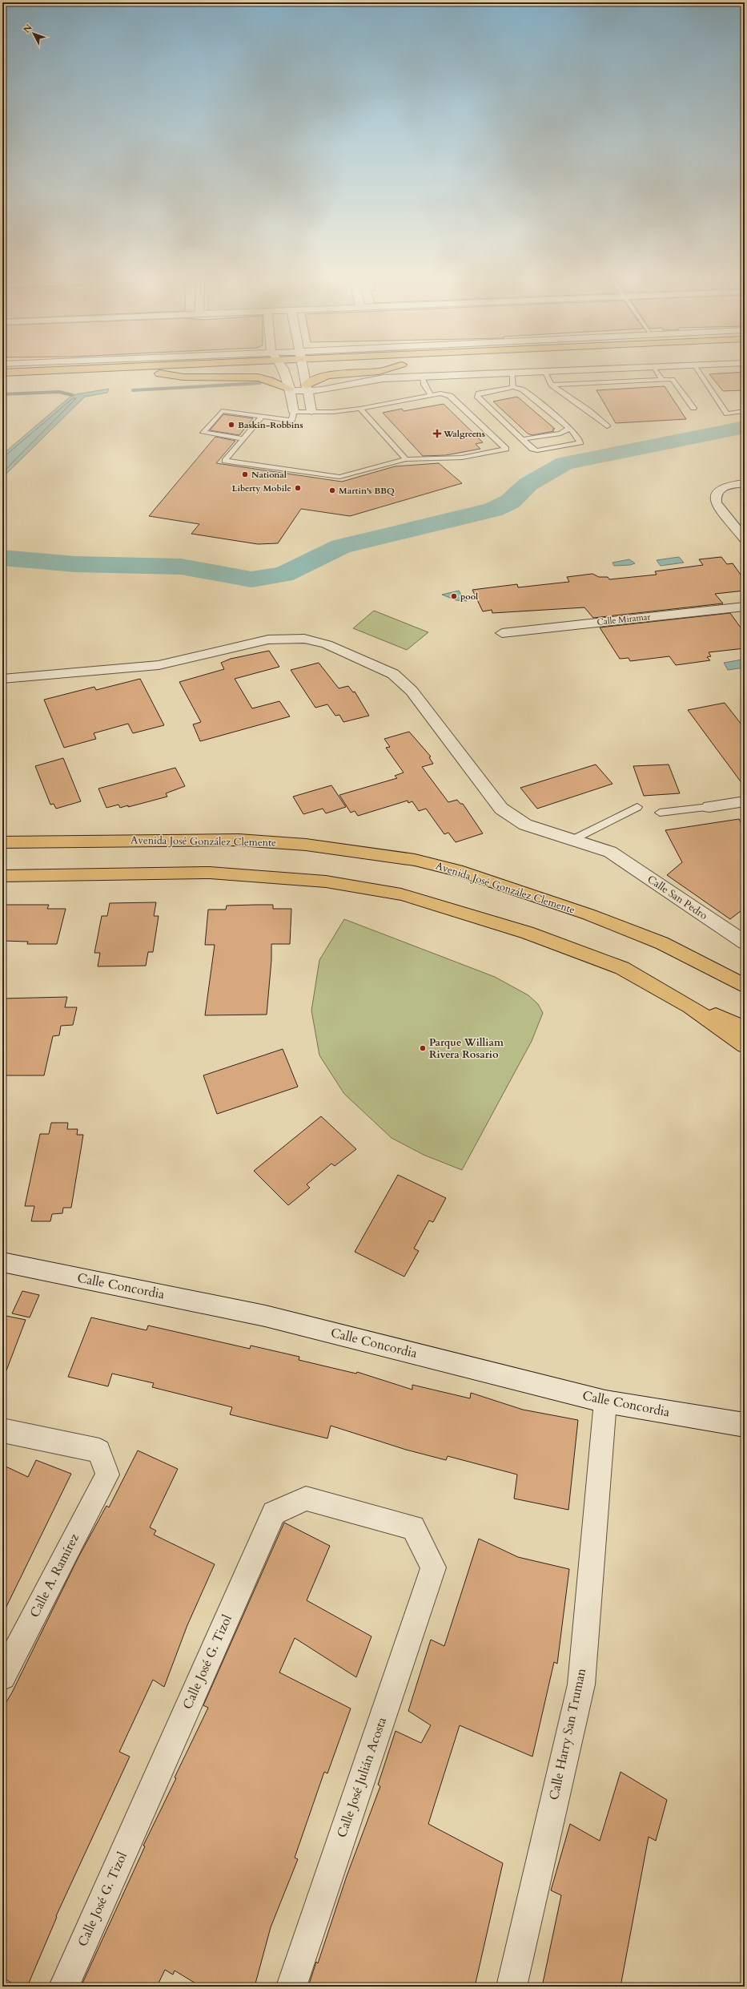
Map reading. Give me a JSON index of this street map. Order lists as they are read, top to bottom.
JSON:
{
  "streets": {
    "main road": ["Avenida José González Clemente"],
    "street": [
      "Calle Miramar",
      "Calle San Pedro",
      "Calle Concordia",
      "Calle A. Ramírez",
      "Calle José G. Tizol",
      "Calle Harry San Truman",
      "Calle José Julián Acosta"
    ]
  },
  "crossings": [
    ["Calle Concordia", "Calle Harry San Truman"],
    ["Calle José G. Tizol", "Calle José Julián Acosta"]
  ],
  "places": {
    "other": [
      "Baskin-Robbins",
      "National",
      "Liberty Mobile",
      "Martin's BBQ",
      "pool",
      "Parque William Rivera Rosario"
    ],
    "health": ["Walgreens"]
  },
  "north": "top left"
}
